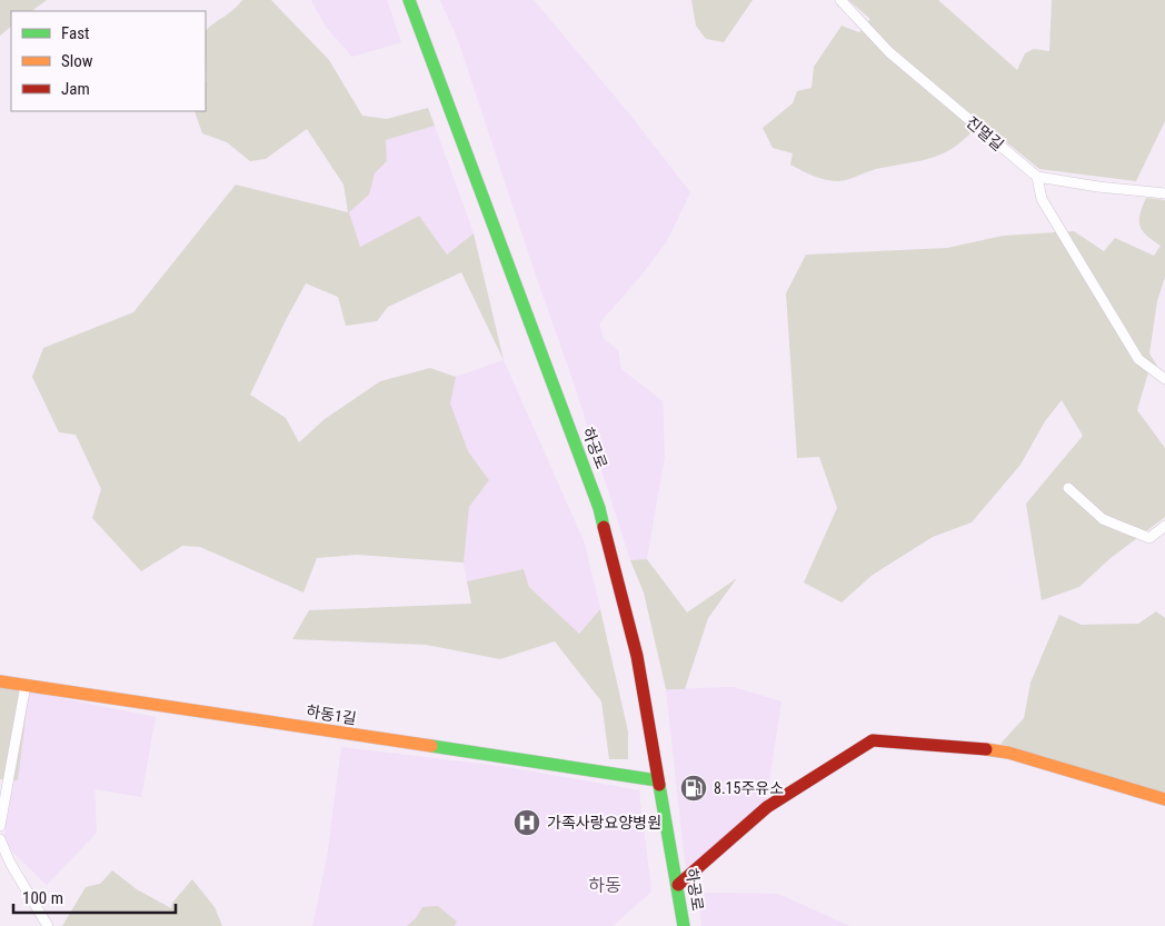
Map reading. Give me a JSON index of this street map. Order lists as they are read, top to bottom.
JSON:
{
  "streets": {
    "street": ["진멀길", "하공로", "하동1길"]
  },
  "crossings": [
    ["하공로", "하동1길"]
  ],
  "districts": ["하동"],
  "places": {
    "fuel station": ["8.15주유소"],
    "hospital": ["가족사랑요양병원"]
  },
  "legend": ["Fast", "Slow", "Jam"],
  "scale_bar": "100 m"
}
